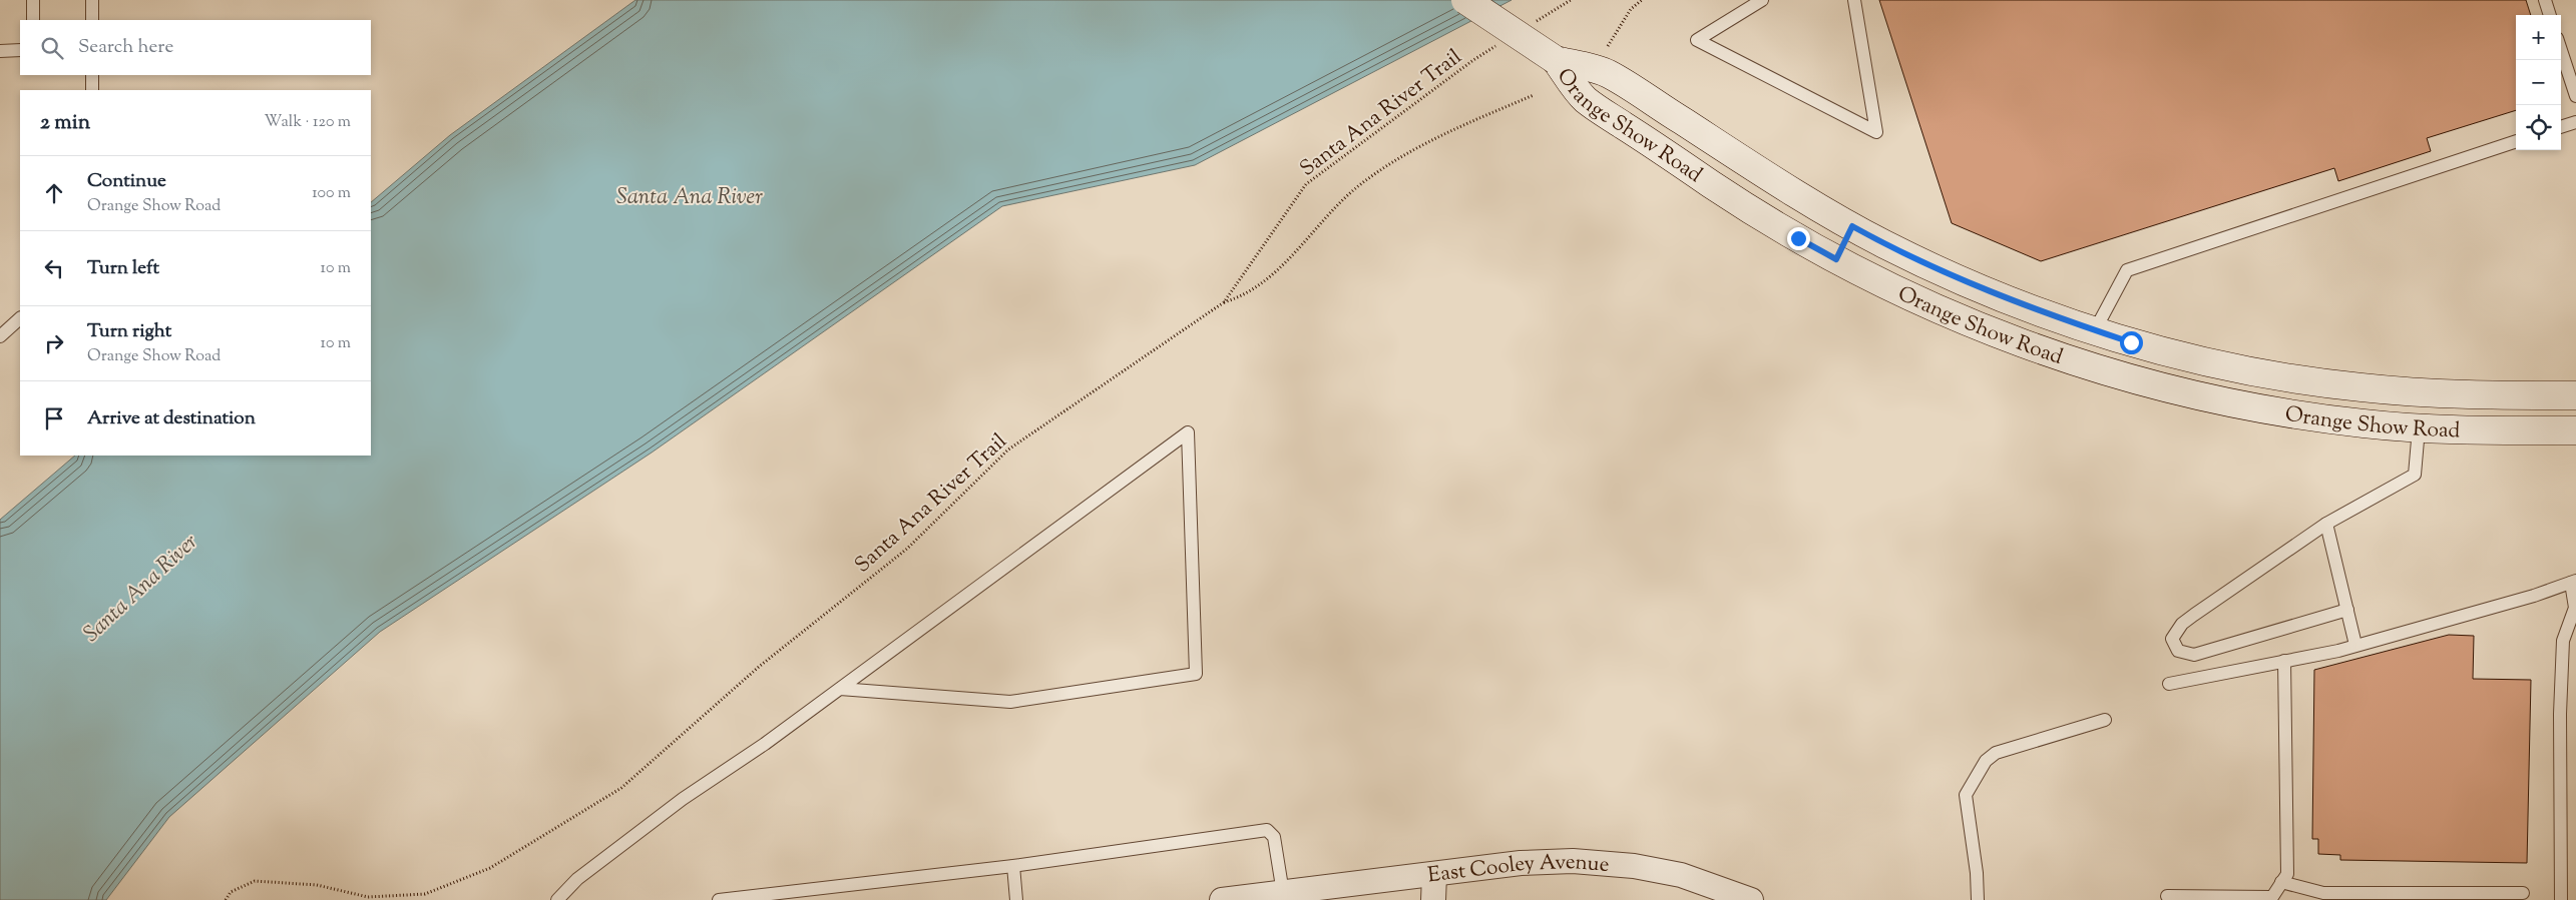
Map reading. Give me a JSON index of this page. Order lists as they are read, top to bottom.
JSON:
{
  "streets": {
    "main road": ["Orange Show Road"],
    "street": ["East Cooley Avenue"],
    "path": ["Santa Ana River Trail"]
  },
  "water": ["Santa Ana River"],
  "page": {
    "map_buttons": ["+", "−"],
    "search": "Search here",
    "heading": ["2 min", "Walk · 120 m"],
    "list": [
      ["Continue", "Orange Show Road", "100 m"],
      ["Turn left", "10 m"],
      ["Turn right", "Orange Show Road", "10 m"],
      "Arrive at destination"
    ]
  }
}
